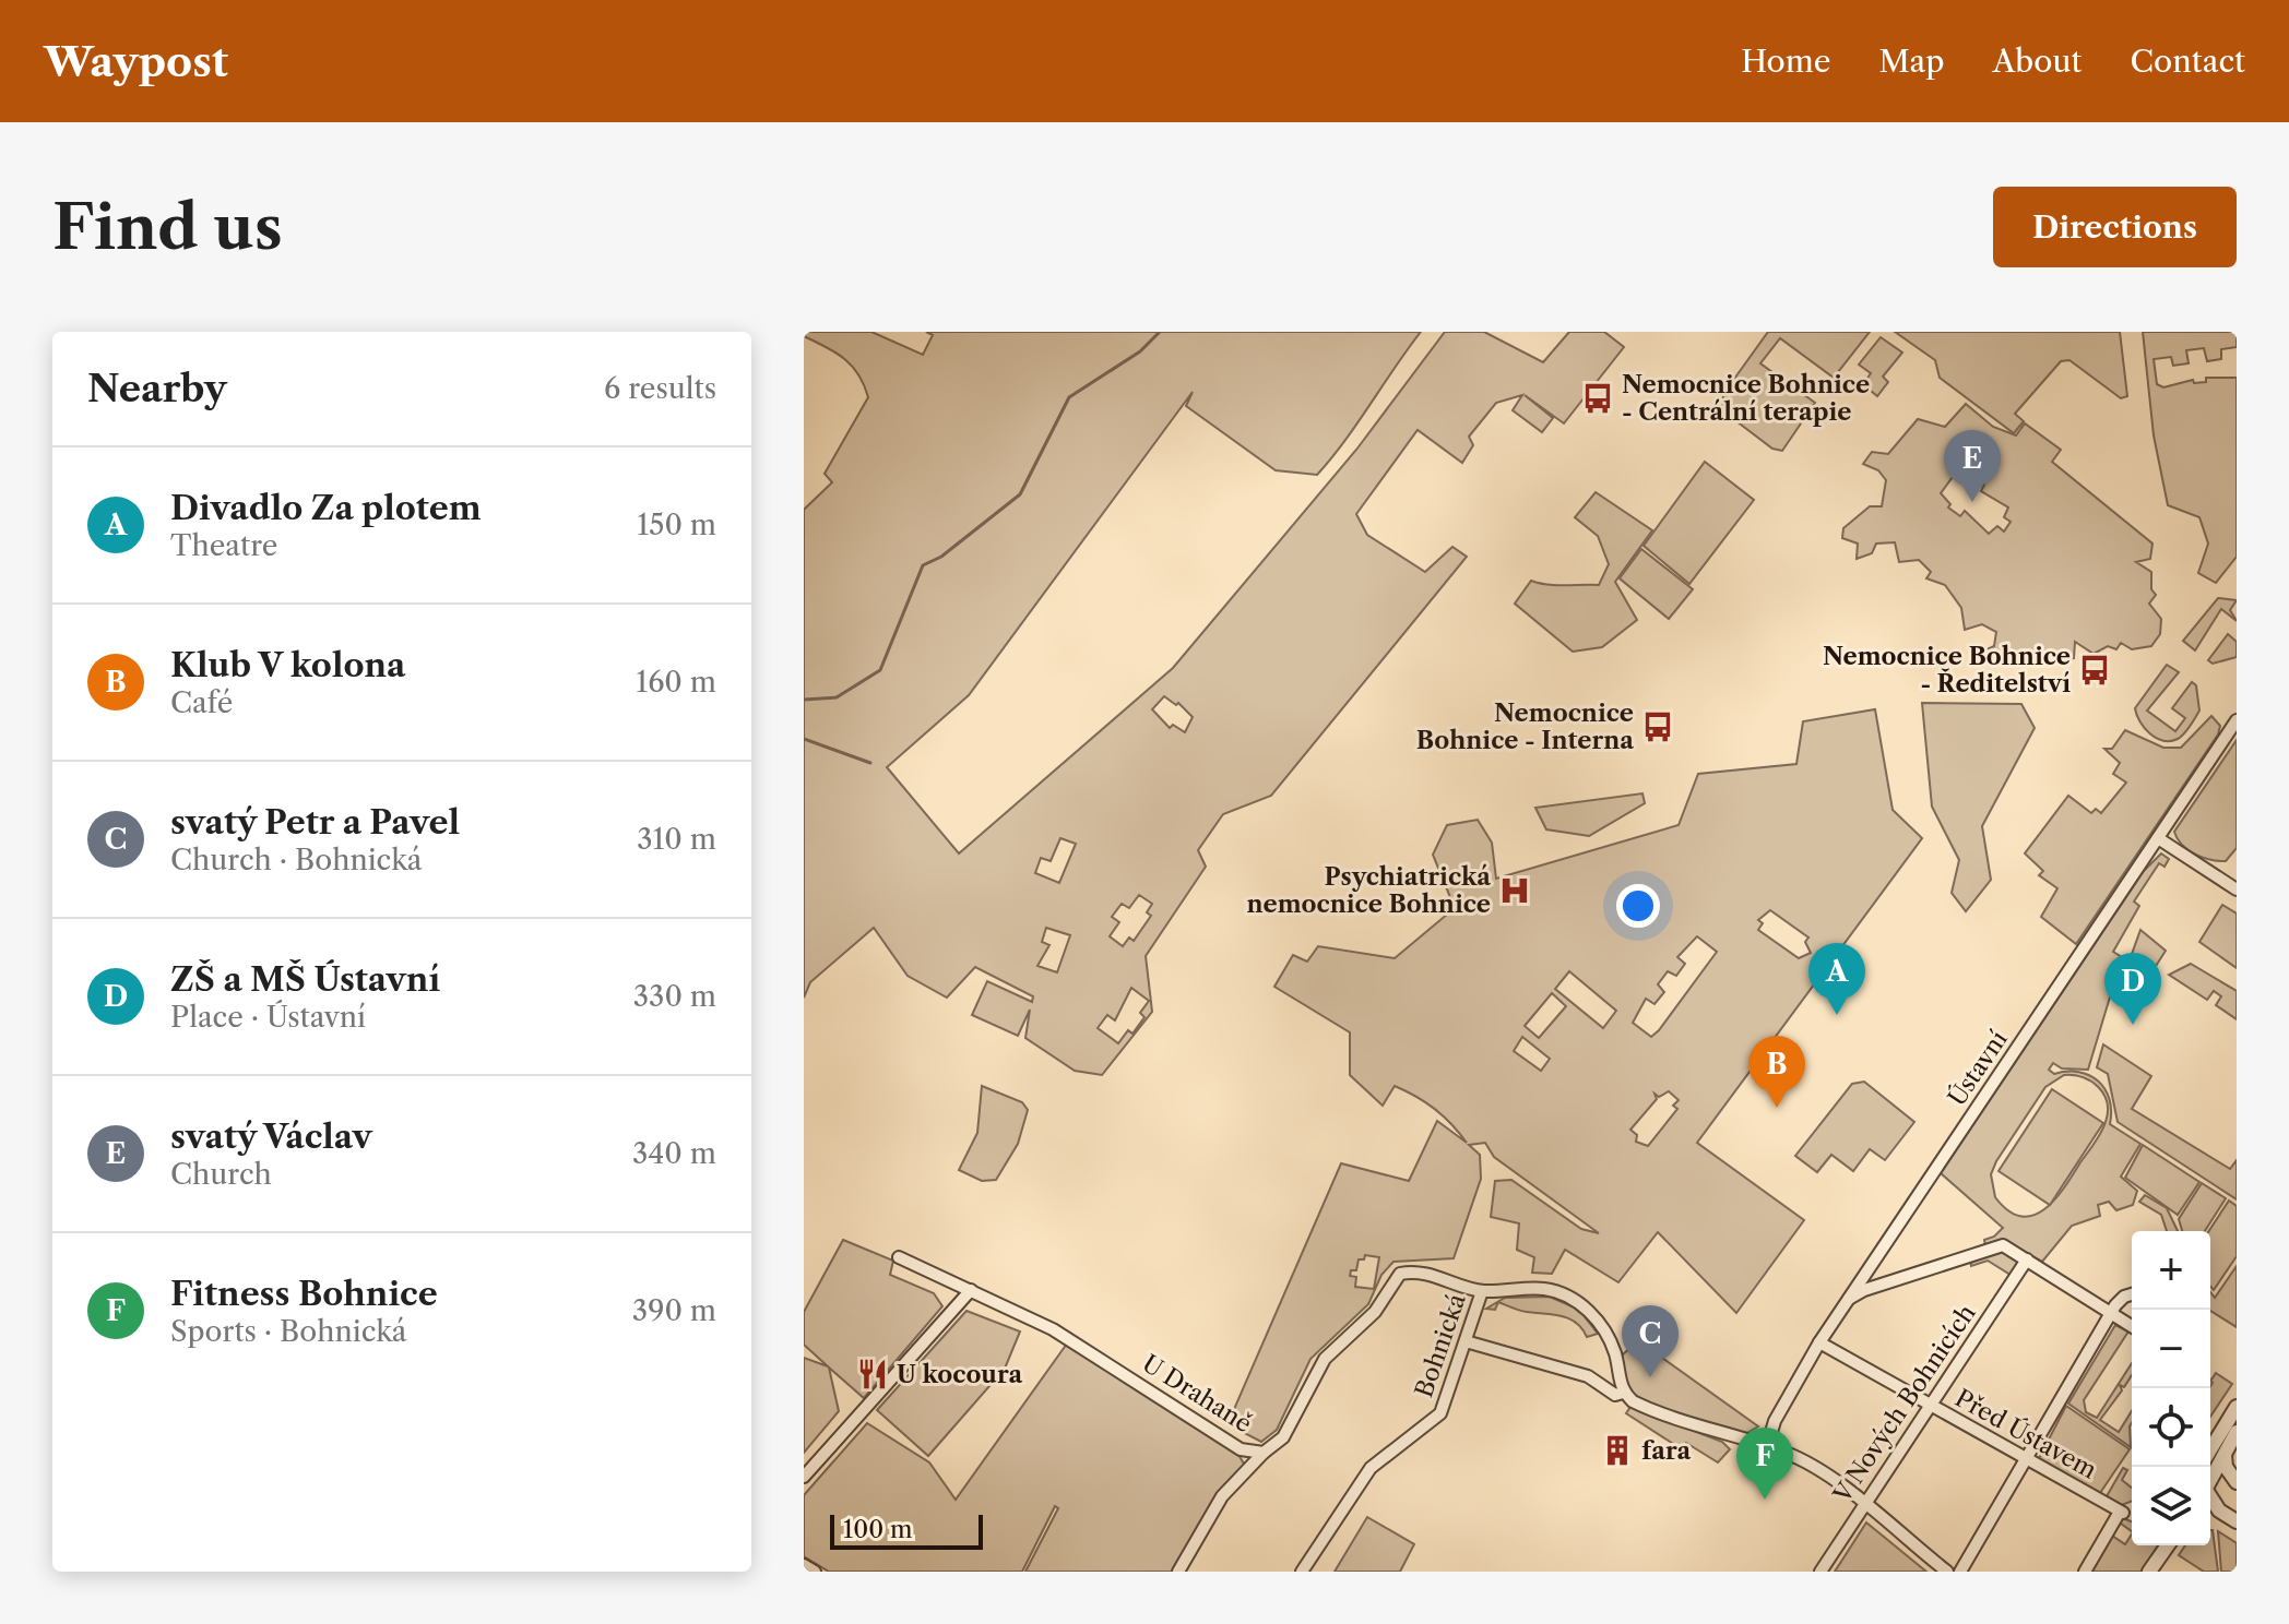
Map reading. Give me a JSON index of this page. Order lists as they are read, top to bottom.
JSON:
{
  "streets": {
    "street": [
      "Ústavní",
      "Bohnická",
      "U Drahaně",
      "V Nových Bohnicích",
      "Před Ústavem"
    ]
  },
  "crossings": [
    ["Ústavní", "Před Ústavem"],
    ["Bohnická", "U Drahaně"],
    ["V Nových Bohnicích", "Před Ústavem"]
  ],
  "places": {
    "bus stop": ["Nemocnice Bohnice - Centrální terapie", "Nemocnice Bohnice - Ředitelství", "Nemocnice Bohnice - Interna"],
    "hospital": ["Psychiatrická nemocnice Bohnice"],
    "restaurant": ["U kocoura"],
    "building": ["fara"]
  },
  "scale_bar": "100 m",
  "page": {
    "header": "Waypost",
    "nav": [
      "Home",
      "Map",
      "About",
      "Contact"
    ],
    "buttons": "Directions",
    "title": "Find us",
    "heading": ["Nearby", "6 results"],
    "pins": [
      "E",
      "A",
      "D",
      "B",
      "C",
      "F"
    ],
    "list": [
      {
        "mark": "A",
        "name": "Divadlo Za plotem",
        "note": "Theatre",
        "value": "150 m"
      },
      {
        "mark": "B",
        "name": "Klub V kolona",
        "note": "Café",
        "value": "160 m"
      },
      {
        "mark": "C",
        "name": "svatý Petr a Pavel",
        "note": "Church · Bohnická",
        "value": "310 m"
      },
      {
        "mark": "D",
        "name": "ZŠ a MŠ Ústavní",
        "note": "Place · Ústavní",
        "value": "330 m"
      },
      {
        "mark": "E",
        "name": "svatý Václav",
        "note": "Church",
        "value": "340 m"
      },
      {
        "mark": "F",
        "name": "Fitness Bohnice",
        "note": "Sports · Bohnická",
        "value": "390 m"
      }
    ],
    "map_buttons": ["+", "−"],
    "scale": "100 m"
  }
}
